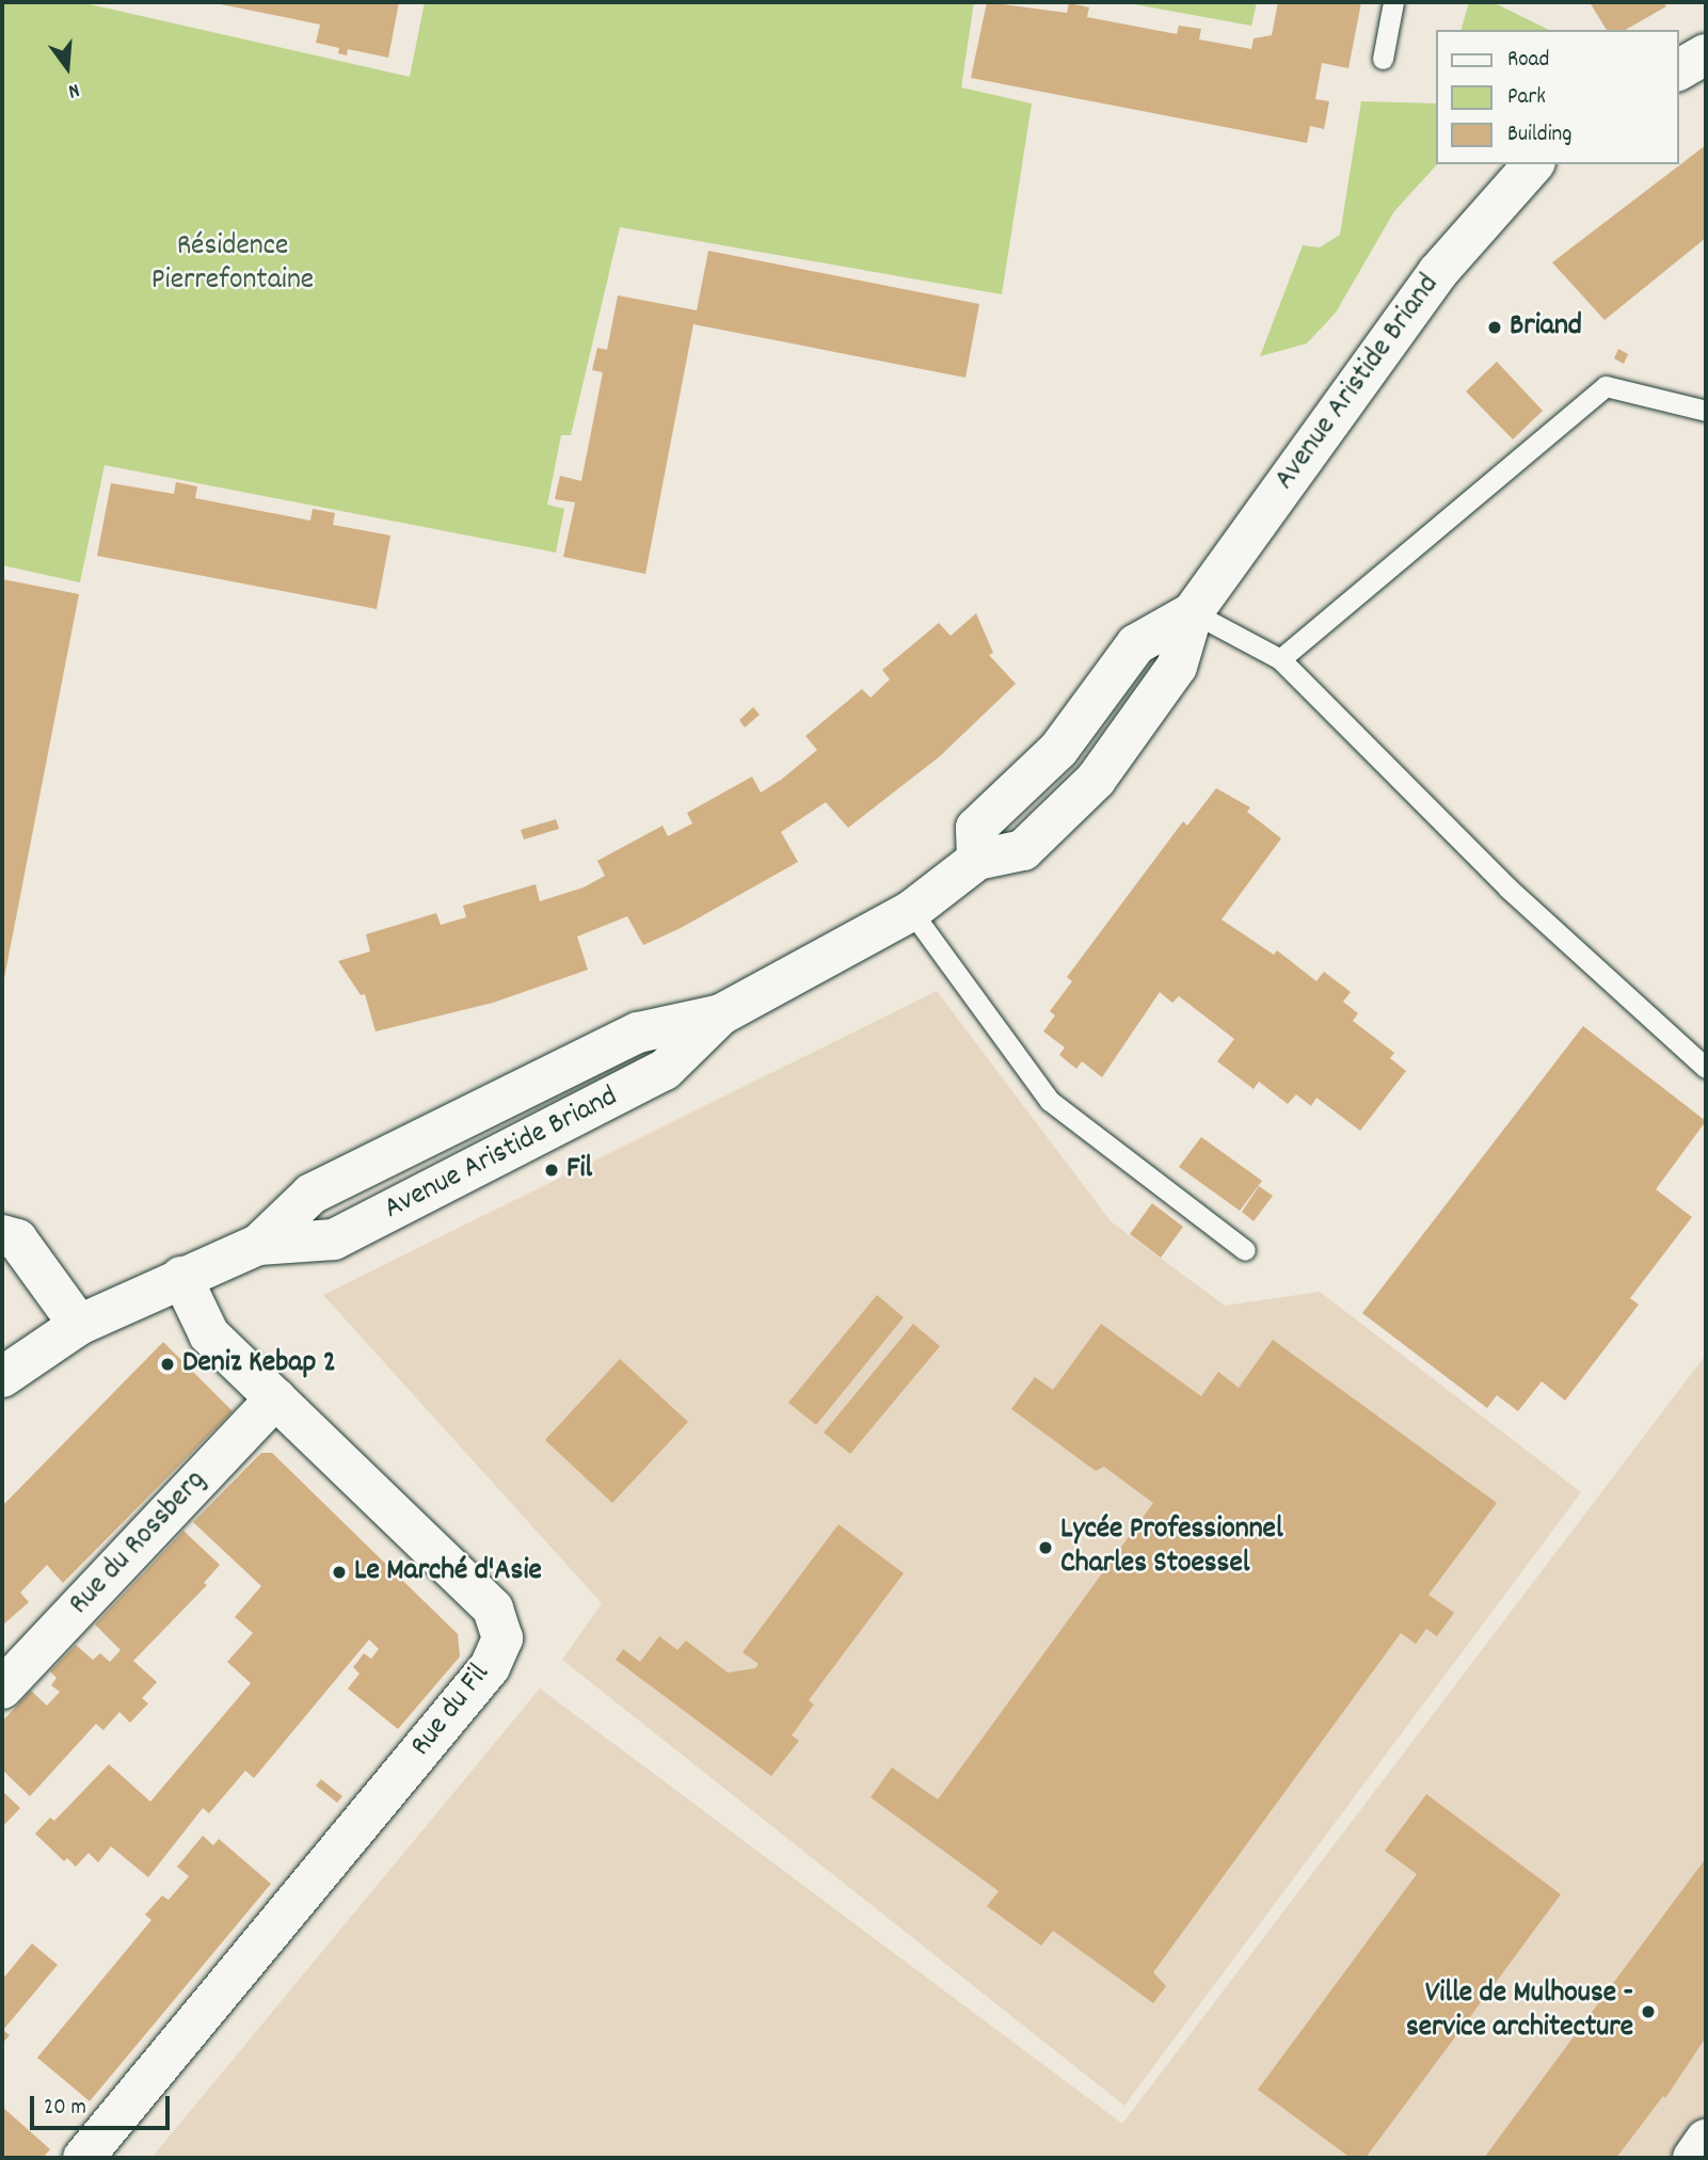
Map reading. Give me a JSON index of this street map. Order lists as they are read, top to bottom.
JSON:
{
  "streets": {
    "main road": ["Avenue Aristide Briand", "Rue du Rossberg", "Rue du Fil"]
  },
  "crossings": [
    ["Avenue Aristide Briand", "Rue du Fil"],
    ["Rue du Rossberg", "Rue du Fil"]
  ],
  "parks": ["Résidence Pierrefontaine"],
  "places": [
    "Briand",
    "Fil",
    "Deniz Kebap 2",
    "Lycée Professionnel Charles Stoessel",
    "Le Marché d'Asie",
    "Ville de Mulhouse - service architecture"
  ],
  "legend": ["Road", "Park", "Building"],
  "scale_bar": "20 m",
  "north": "bottom"
}
